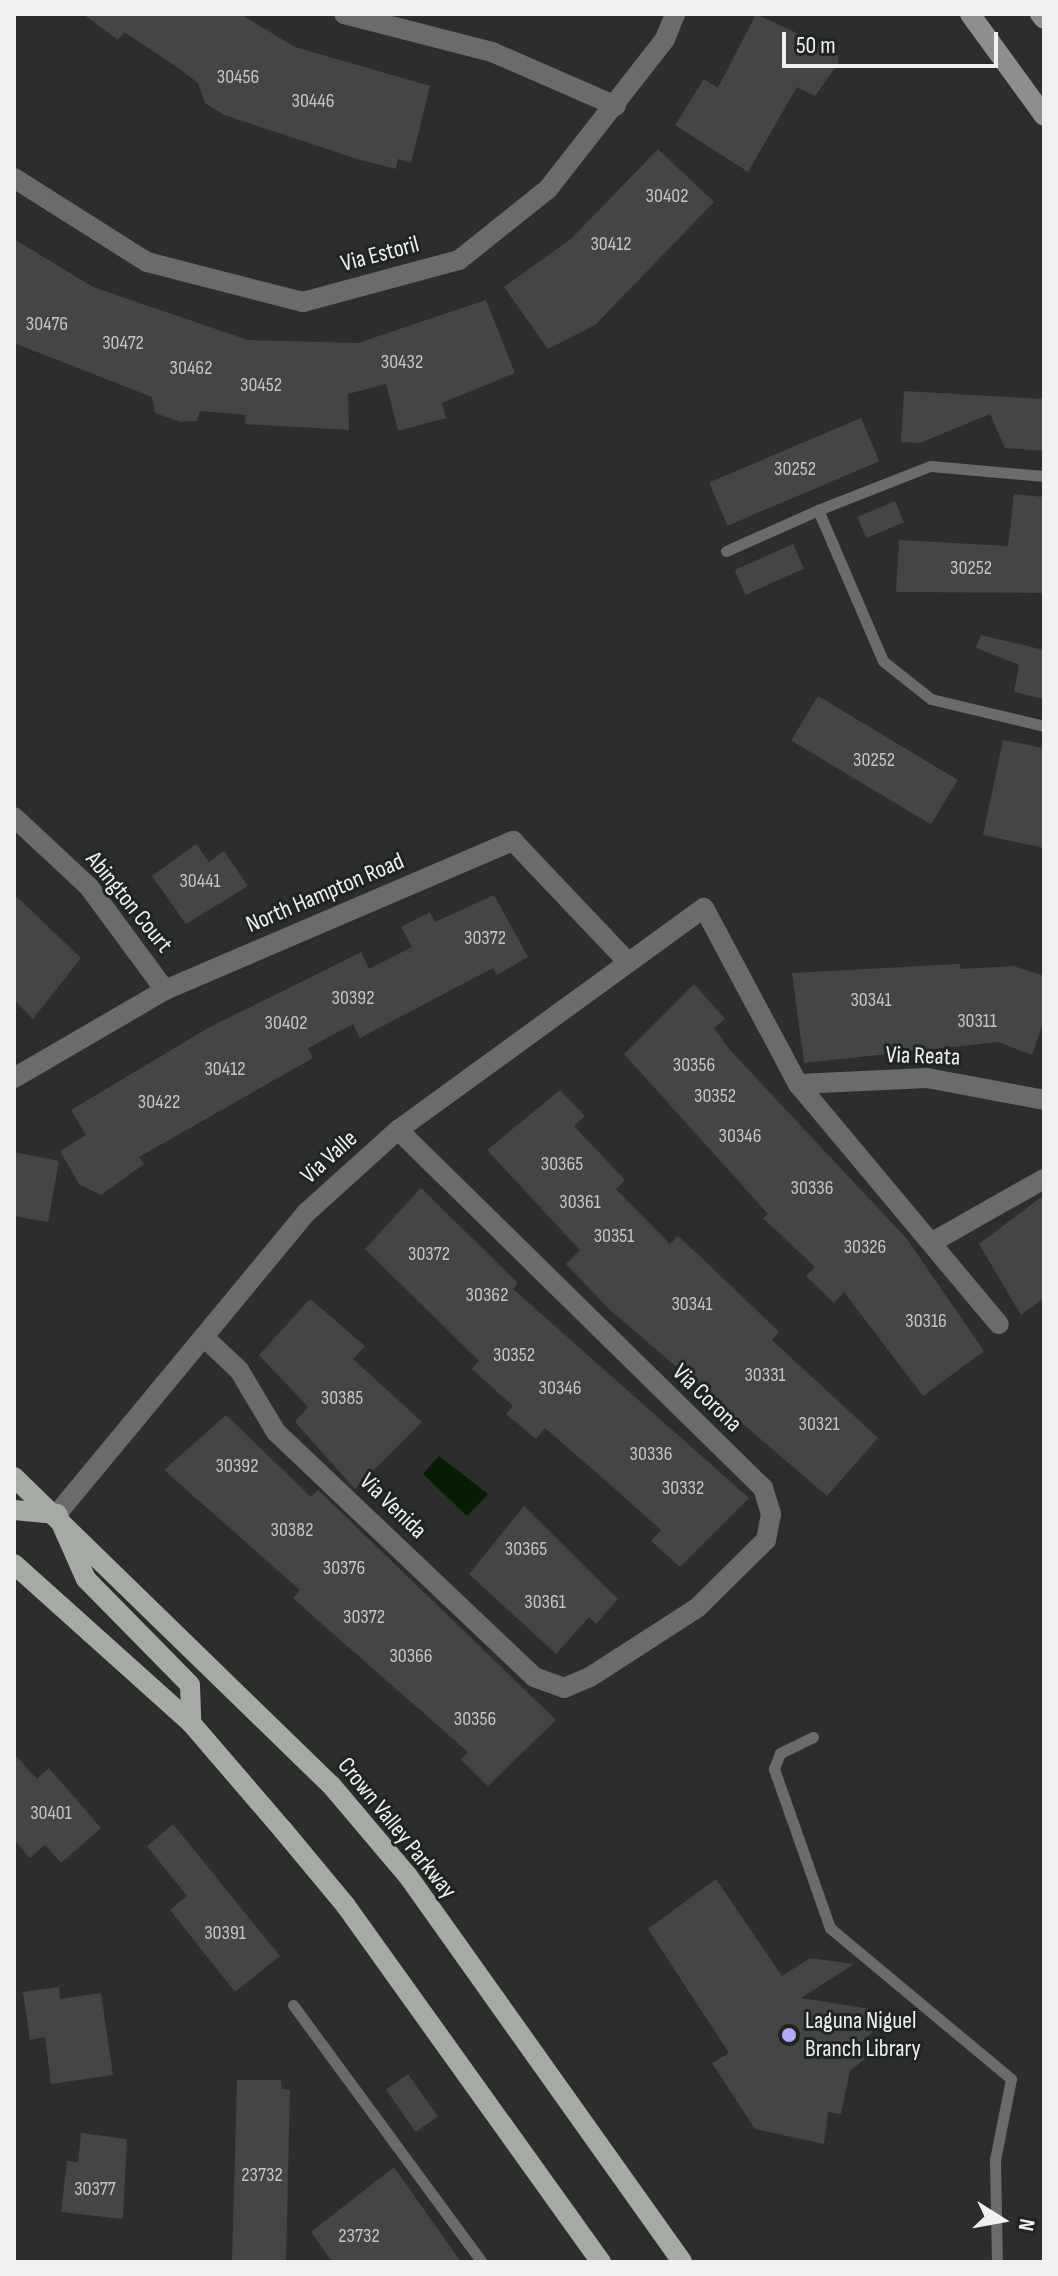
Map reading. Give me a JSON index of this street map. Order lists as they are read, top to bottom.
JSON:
{
  "streets": {
    "main road": ["Crown Valley Parkway"],
    "street": [
      "Via Estoril",
      "North Hampton Road",
      "Abington Court",
      "Via Reata",
      "Via Valle",
      "Via Corona",
      "Via Venida"
    ]
  },
  "crossings": [
    ["North Hampton Road", "Abington Court"],
    ["North Hampton Road", "Via Valle"],
    ["Via Reata", "Via Valle"],
    ["Via Valle", "Via Corona"],
    ["Via Valle", "Via Venida"],
    ["Via Valle", "Crown Valley Parkway"],
    ["Via Corona", "Via Venida"]
  ],
  "places": ["Laguna Niguel Branch Library"],
  "house_numbers": [
    "30456",
    "30446",
    "30402",
    "30412",
    "30476",
    "30472",
    "30432",
    "30462",
    "30452",
    "30252",
    "30252",
    "30252",
    "30441",
    "30372",
    "30392",
    "30341",
    "30311",
    "30402",
    "30356",
    "30412",
    "30352",
    "30422",
    "30346",
    "30365",
    "30336",
    "30361",
    "30351",
    "30326",
    "30372",
    "30362",
    "30341",
    "30316",
    "30352",
    "30331",
    "30346",
    "30385",
    "30321",
    "30336",
    "30392",
    "30332",
    "30382",
    "30365",
    "30376",
    "30361",
    "30372",
    "30366",
    "30356",
    "30401",
    "30391",
    "23732",
    "30377",
    "23732"
  ],
  "scale_bar": "50 m",
  "north": "right"
}
